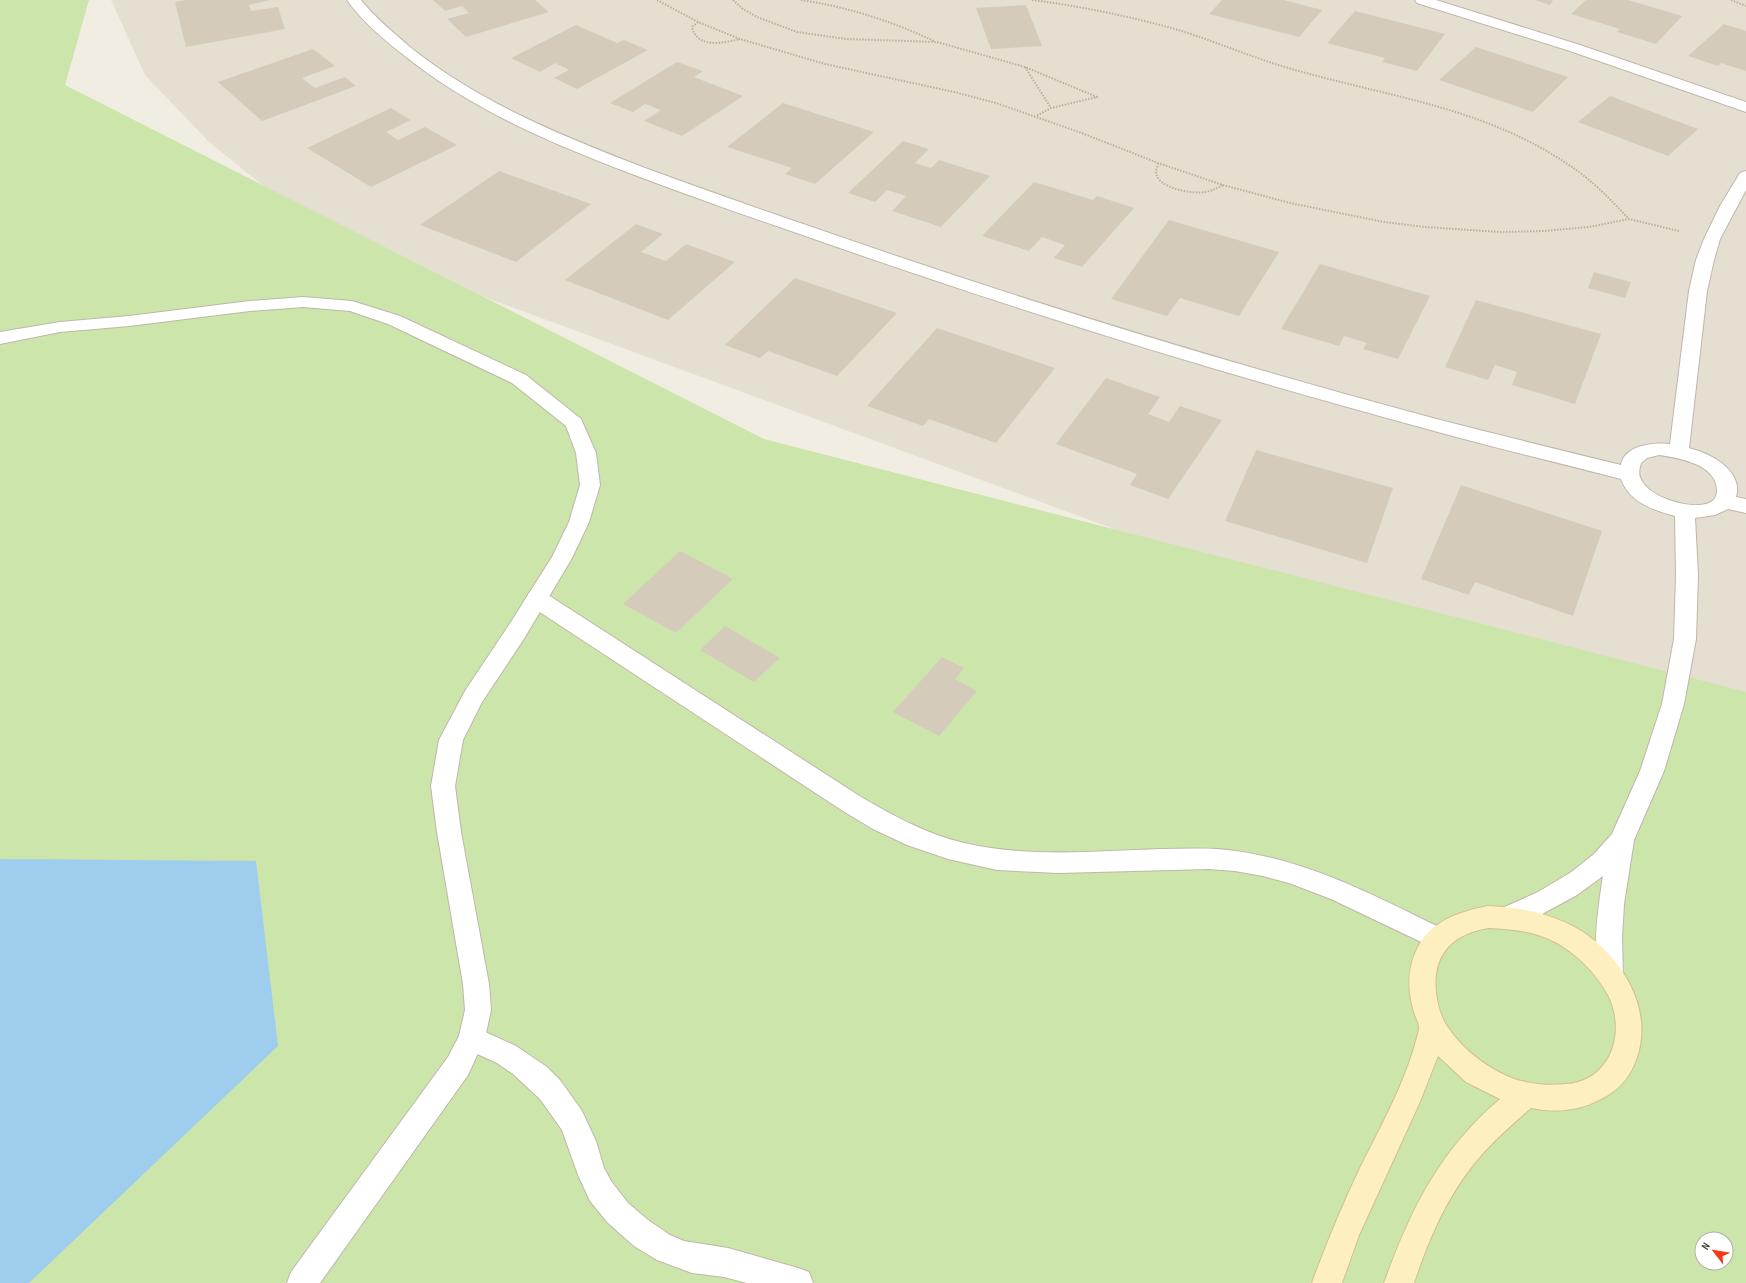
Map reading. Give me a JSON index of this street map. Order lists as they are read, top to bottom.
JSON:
{
  "north": "top left"
}
